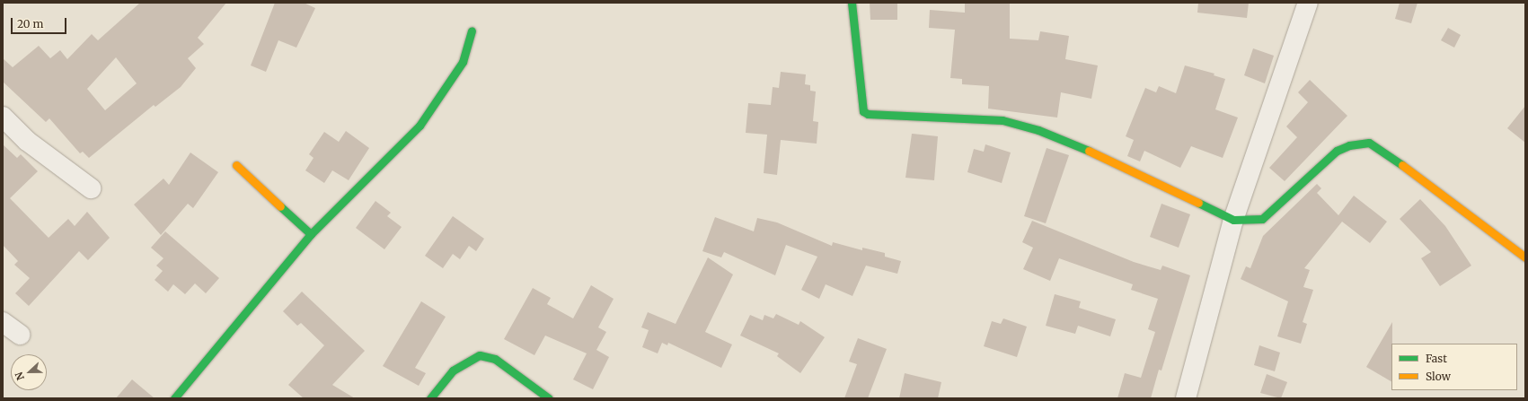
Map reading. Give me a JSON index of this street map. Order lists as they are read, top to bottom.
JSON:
{
  "legend": ["Fast", "Slow"],
  "scale_bar": "20 m",
  "north": "left"
}
